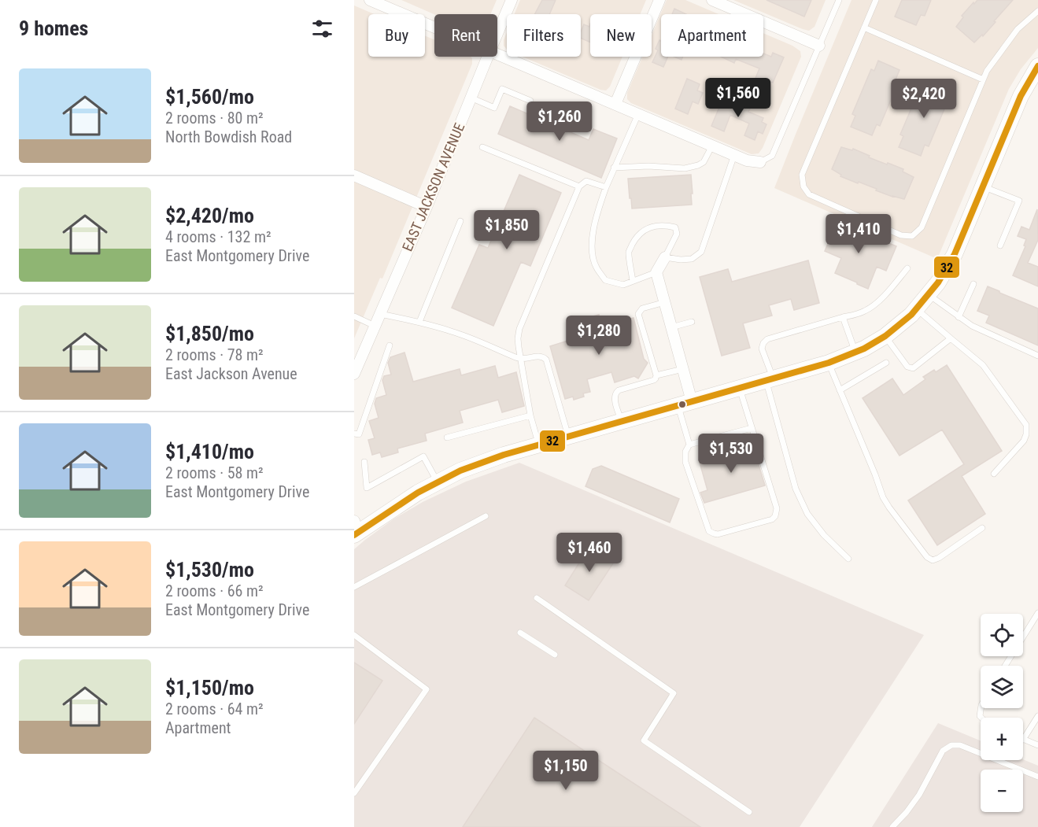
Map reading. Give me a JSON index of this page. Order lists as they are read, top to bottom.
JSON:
{
  "streets": {
    "street": ["EAST JACKSON AVENUE"]
  },
  "lines": ["transit line 32"],
  "page": {
    "heading": "9 homes",
    "chip": [
      "Buy",
      "Rent",
      "Filters",
      "New",
      "Apartment"
    ],
    "list": [
      {
        "name": "$1,560/mo",
        "note": "2 rooms · 80 m² · North Bowdish Road"
      },
      {
        "name": "$2,420/mo",
        "note": "4 rooms · 132 m² · East Montgomery Drive"
      },
      {
        "name": "$1,850/mo",
        "note": "2 rooms · 78 m² · East Jackson Avenue"
      },
      {
        "name": "$1,410/mo",
        "note": "2 rooms · 58 m² · East Montgomery Drive"
      },
      {
        "name": "$1,530/mo",
        "note": "2 rooms · 66 m² · East Montgomery Drive"
      },
      {
        "name": "$1,150/mo",
        "note": "2 rooms · 64 m² · Apartment"
      }
    ],
    "price": [
      "$1,560",
      "$2,420",
      "$1,260",
      "$1,850",
      "$1,410",
      "$1,280",
      "$1,530",
      "$1,460",
      "$1,150"
    ],
    "map_buttons": ["+", "−"]
  }
}
